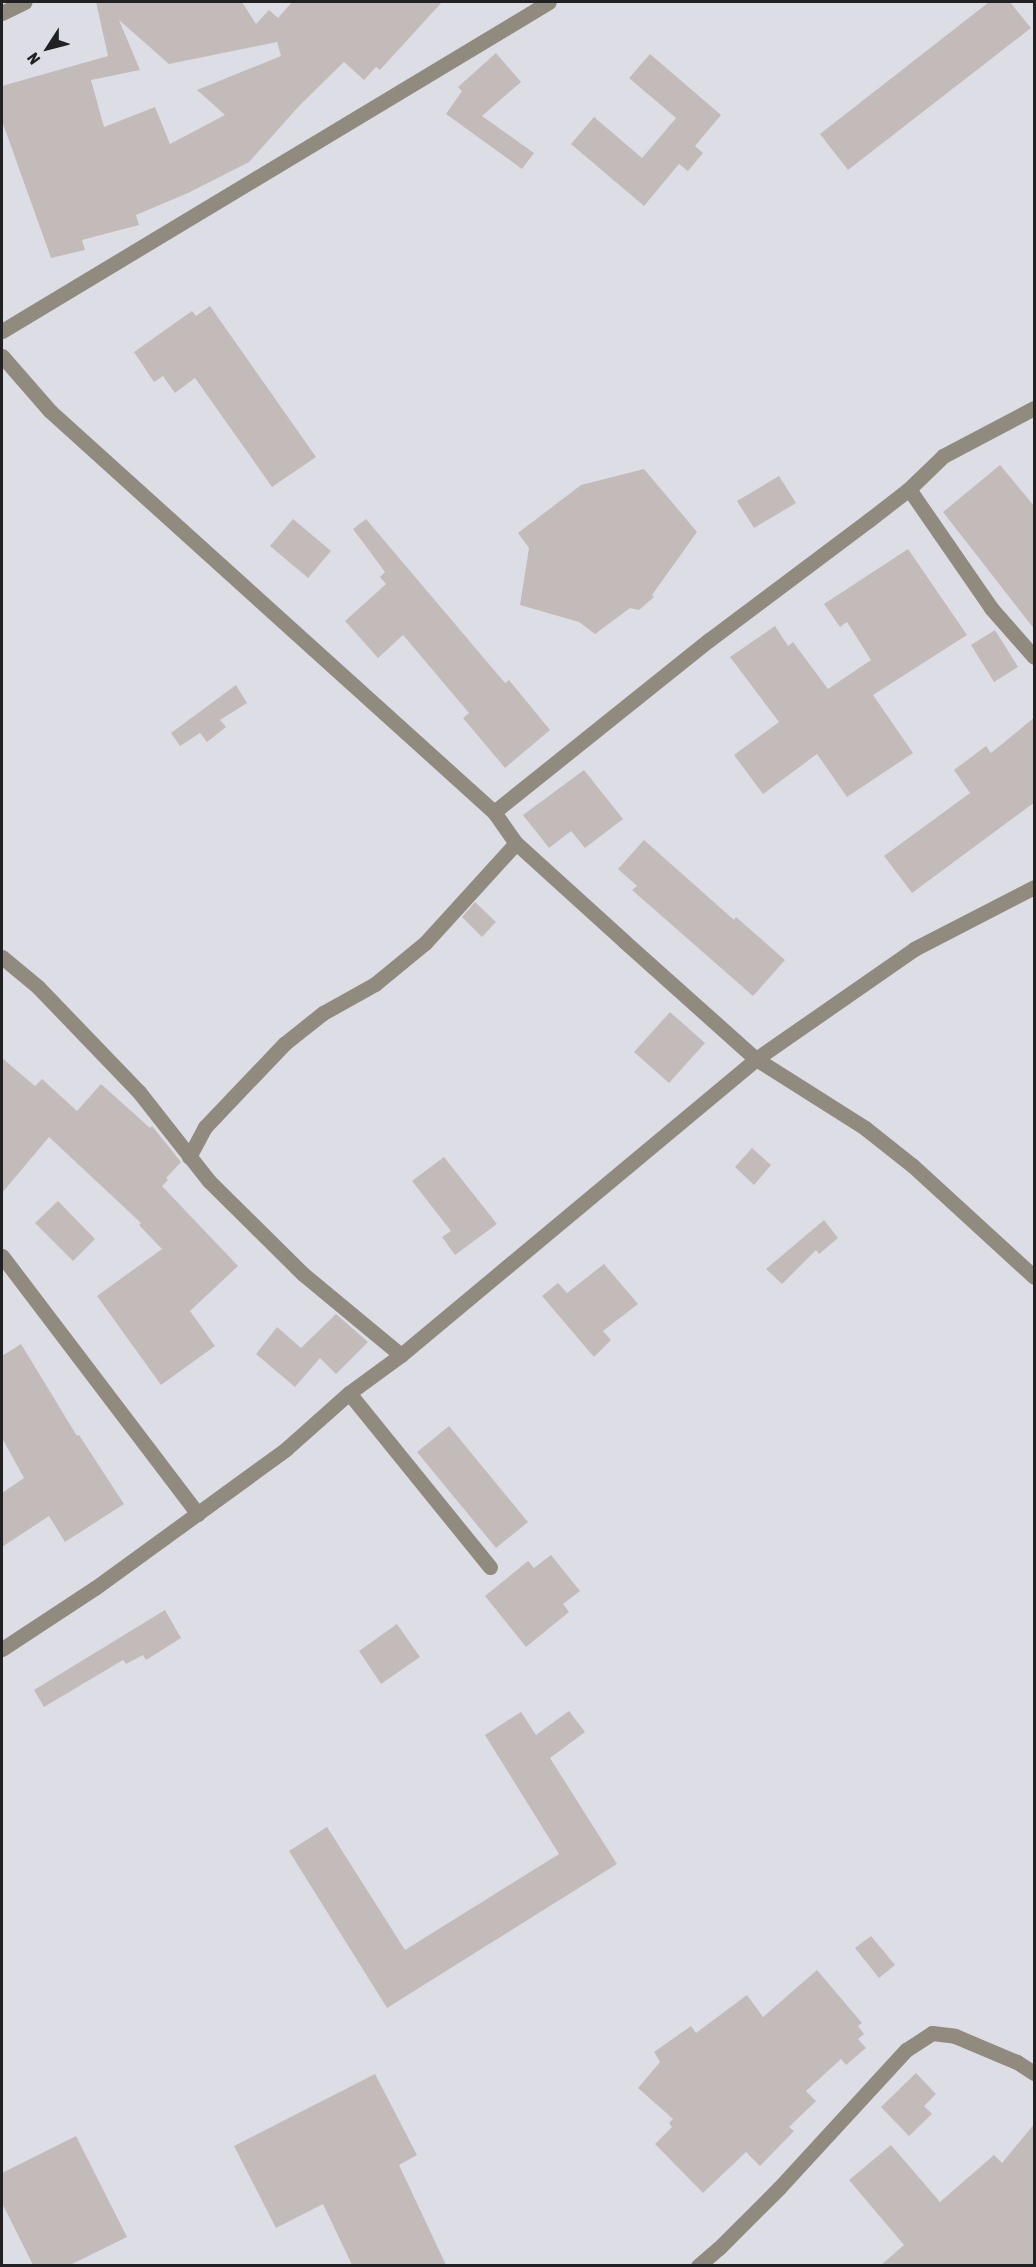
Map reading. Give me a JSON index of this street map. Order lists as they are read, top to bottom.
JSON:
{
  "north": "bottom left"
}
